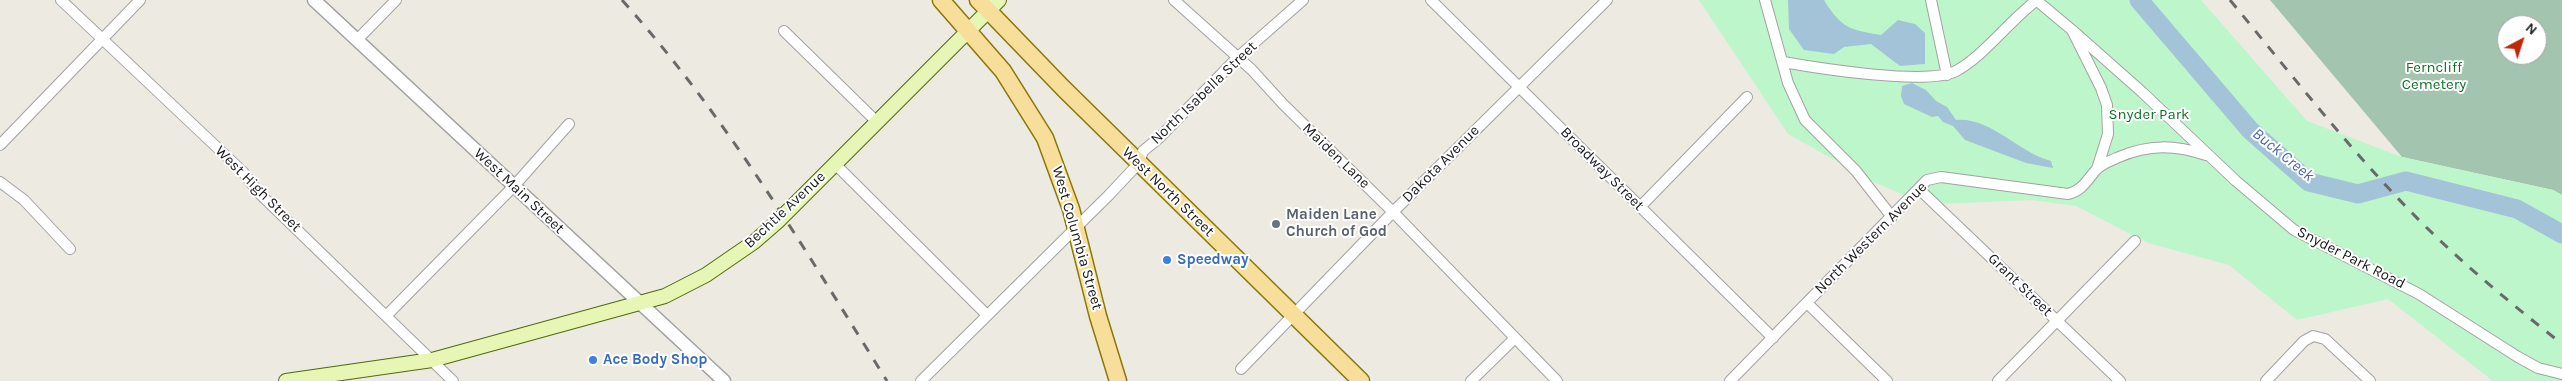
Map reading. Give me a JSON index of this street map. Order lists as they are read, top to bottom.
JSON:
{
  "streets": {
    "main road": ["West North Street", "Bechtle Avenue", "West Columbia Street"],
    "street": [
      "North Isabella Street",
      "Maiden Lane",
      "Dakota Avenue",
      "Broadway Street",
      "West High Street",
      "West Main Street",
      "North Western Avenue",
      "Snyder Park Road",
      "Grant Street"
    ]
  },
  "crossings": [
    ["North Isabella Street", "Maiden Lane"],
    ["North Isabella Street", "West North Street"],
    ["North Isabella Street", "West Columbia Street"],
    ["Maiden Lane", "Dakota Avenue"],
    ["Dakota Avenue", "Broadway Street"],
    ["Dakota Avenue", "West North Street"],
    ["Broadway Street", "North Western Avenue"],
    ["West High Street", "Bechtle Avenue"],
    ["West Main Street", "Bechtle Avenue"],
    ["West North Street", "Bechtle Avenue"],
    ["Bechtle Avenue", "West Columbia Street"],
    ["North Western Avenue", "Snyder Park Road"],
    ["North Western Avenue", "Grant Street"]
  ],
  "water": ["Buck Creek"],
  "parks": ["Ferncliff Cemetery", "Snyder Park"],
  "places": ["Maiden Lane Church of God", "Speedway", "Ace Body Shop"],
  "north": "top right"
}
